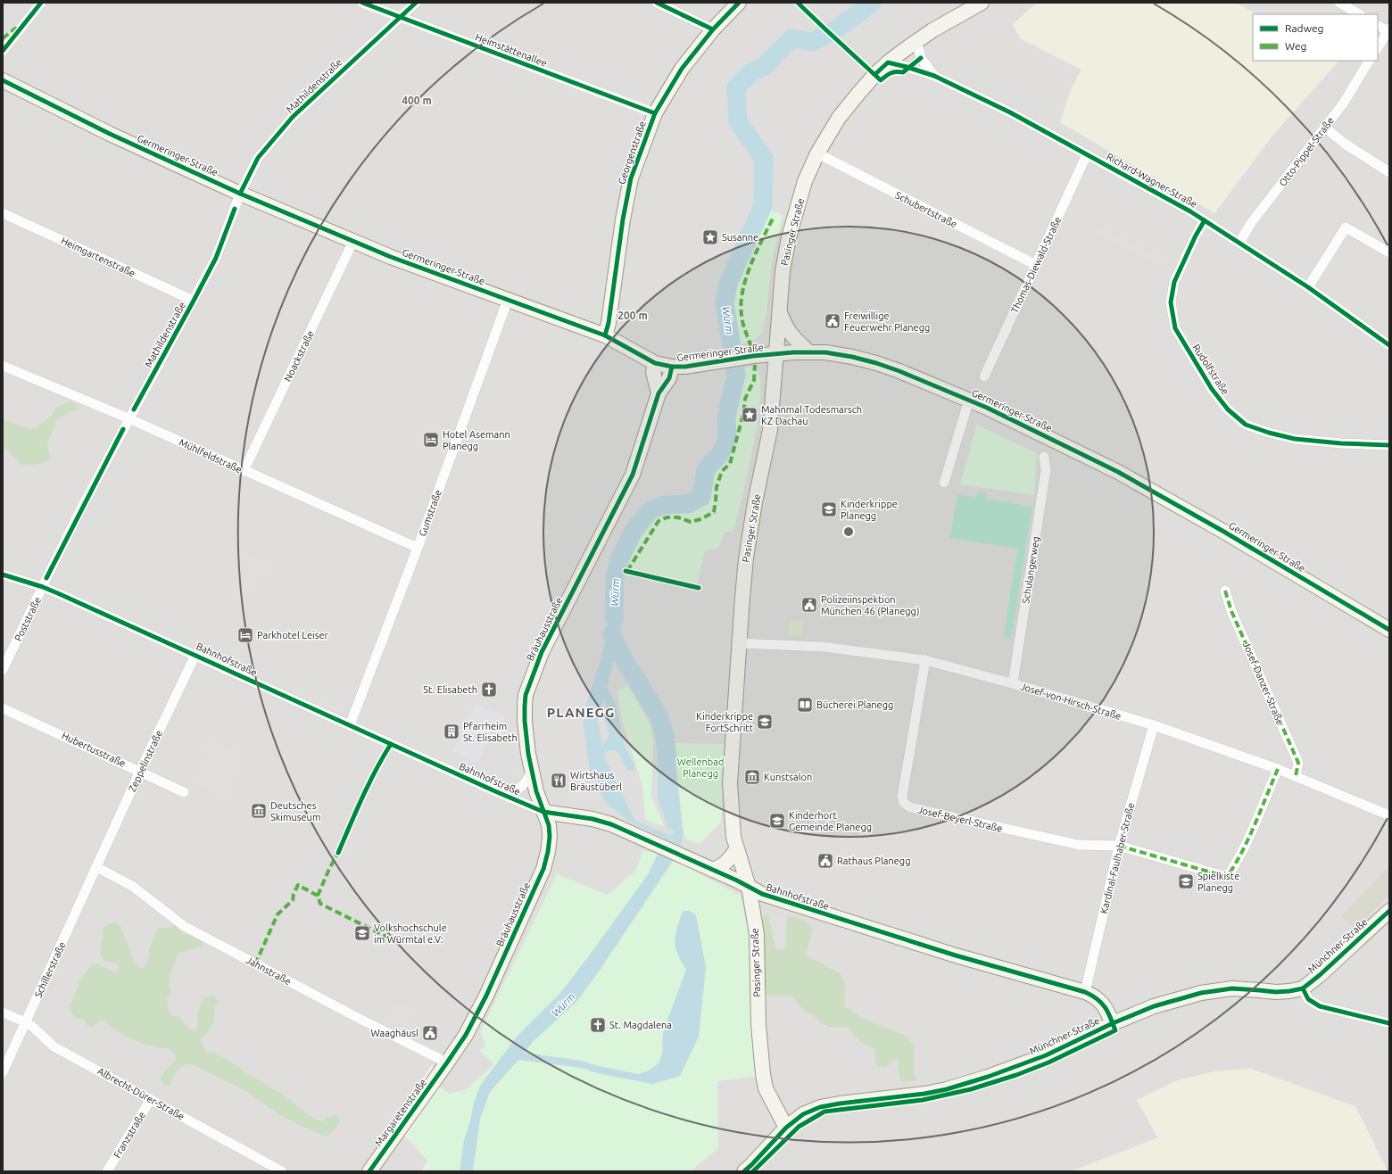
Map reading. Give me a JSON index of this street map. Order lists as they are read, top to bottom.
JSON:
{
  "streets": {
    "main road": [
      "Georgenstraße",
      "Germeringer Straße",
      "Pasinger Straße",
      "Bräuhausstraße",
      "Bahnhofstraße",
      "Münchner Straße",
      "Margaretenstraße"
    ],
    "street": [
      "Heimstättenallee",
      "Mathildenstraße",
      "Otto-Pippel-Straße",
      "Richard-Wagner-Straße",
      "Schubertstraße",
      "Heimgartenstraße",
      "Thomas-Diewald-Straße",
      "Noackstraße",
      "Rudolfstraße",
      "Mühlfeldstraße",
      "Gumstraße",
      "Schulangerweg",
      "Poststraße",
      "Josef-Danzer-Straße",
      "Josef-von-Hirsch-Straße",
      "Hubertusstraße",
      "Zeppelinstraße",
      "Josef-Beyerl-Straße",
      "Kardinal-Faulhaber-Straße",
      "Schillerstraße",
      "Jahnstraße",
      "Albrecht-Dürer-Straße",
      "Franzstraße"
    ]
  },
  "crossings": [
    ["Heimstättenallee", "Mathildenstraße"],
    ["Heimstättenallee", "Georgenstraße"],
    ["Mathildenstraße", "Germeringer Straße"],
    ["Mathildenstraße", "Heimgartenstraße"],
    ["Mathildenstraße", "Mühlfeldstraße"],
    ["Mathildenstraße", "Poststraße"],
    ["Mathildenstraße", "Bahnhofstraße"],
    ["Otto-Pippel-Straße", "Richard-Wagner-Straße"],
    ["Georgenstraße", "Germeringer Straße"],
    ["Germeringer Straße", "Pasinger Straße"],
    ["Germeringer Straße", "Noackstraße"],
    ["Germeringer Straße", "Gumstraße"],
    ["Germeringer Straße", "Bräuhausstraße"],
    ["Richard-Wagner-Straße", "Pasinger Straße"],
    ["Richard-Wagner-Straße", "Thomas-Diewald-Straße"],
    ["Richard-Wagner-Straße", "Rudolfstraße"],
    ["Schubertstraße", "Pasinger Straße"],
    ["Schubertstraße", "Thomas-Diewald-Straße"],
    ["Pasinger Straße", "Bahnhofstraße"],
    ["Pasinger Straße", "Josef-von-Hirsch-Straße"],
    ["Pasinger Straße", "Münchner Straße"],
    ["Noackstraße", "Mühlfeldstraße"],
    ["Mühlfeldstraße", "Gumstraße"],
    ["Gumstraße", "Bahnhofstraße"],
    ["Schulangerweg", "Josef-von-Hirsch-Straße"],
    ["Poststraße", "Bahnhofstraße"],
    ["Bräuhausstraße", "Bahnhofstraße"],
    ["Bräuhausstraße", "Jahnstraße"],
    ["Bräuhausstraße", "Margaretenstraße"],
    ["Bahnhofstraße", "Zeppelinstraße"],
    ["Bahnhofstraße", "Kardinal-Faulhaber-Straße"],
    ["Bahnhofstraße", "Münchner Straße"],
    ["Josef-Danzer-Straße", "Josef-von-Hirsch-Straße"],
    ["Josef-von-Hirsch-Straße", "Josef-Beyerl-Straße"],
    ["Josef-von-Hirsch-Straße", "Kardinal-Faulhaber-Straße"],
    ["Hubertusstraße", "Zeppelinstraße"],
    ["Zeppelinstraße", "Schillerstraße"],
    ["Zeppelinstraße", "Jahnstraße"],
    ["Josef-Beyerl-Straße", "Kardinal-Faulhaber-Straße"],
    ["Schillerstraße", "Jahnstraße"],
    ["Schillerstraße", "Albrecht-Dürer-Straße"],
    ["Jahnstraße", "Margaretenstraße"],
    ["Albrecht-Dürer-Straße", "Franzstraße"]
  ],
  "districts": ["PLANEGG"],
  "water": ["Würm"],
  "parks": ["Wellenbad Planegg"],
  "places": {
    "place": ["Susanne", "Mahnmal Todesmarsch KZ Dachau"],
    "public building": [
      "Freiwillige Feuerwehr Planegg",
      "Polizeiinspektion München 46 (Planegg)",
      "Rathaus Planegg",
      "Waaghäusl"
    ],
    "hotel": ["Hotel Asemann Planegg", "Parkhotel Leiser"],
    "school or university": [
      "Kinderkrippe Planegg",
      "Kinderkrippe FortSchritt",
      "Kinderhort Gemeinde Planegg",
      "Spielkiste Planegg",
      "Volkshochschule im Würmtal e.V:"
    ],
    "church": ["St. Elisabeth", "St. Magdalena"],
    "library": ["Bücherei Planegg"],
    "building": ["Pfarrheim St. Elisabeth"],
    "museum": ["Kunstsalon", "Deutsches Skimuseum"],
    "restaurant": ["Wirtshaus Bräustüberl"]
  },
  "legend": ["Radweg", "Weg"],
  "rings": ["400 m", "200 m"]
}
